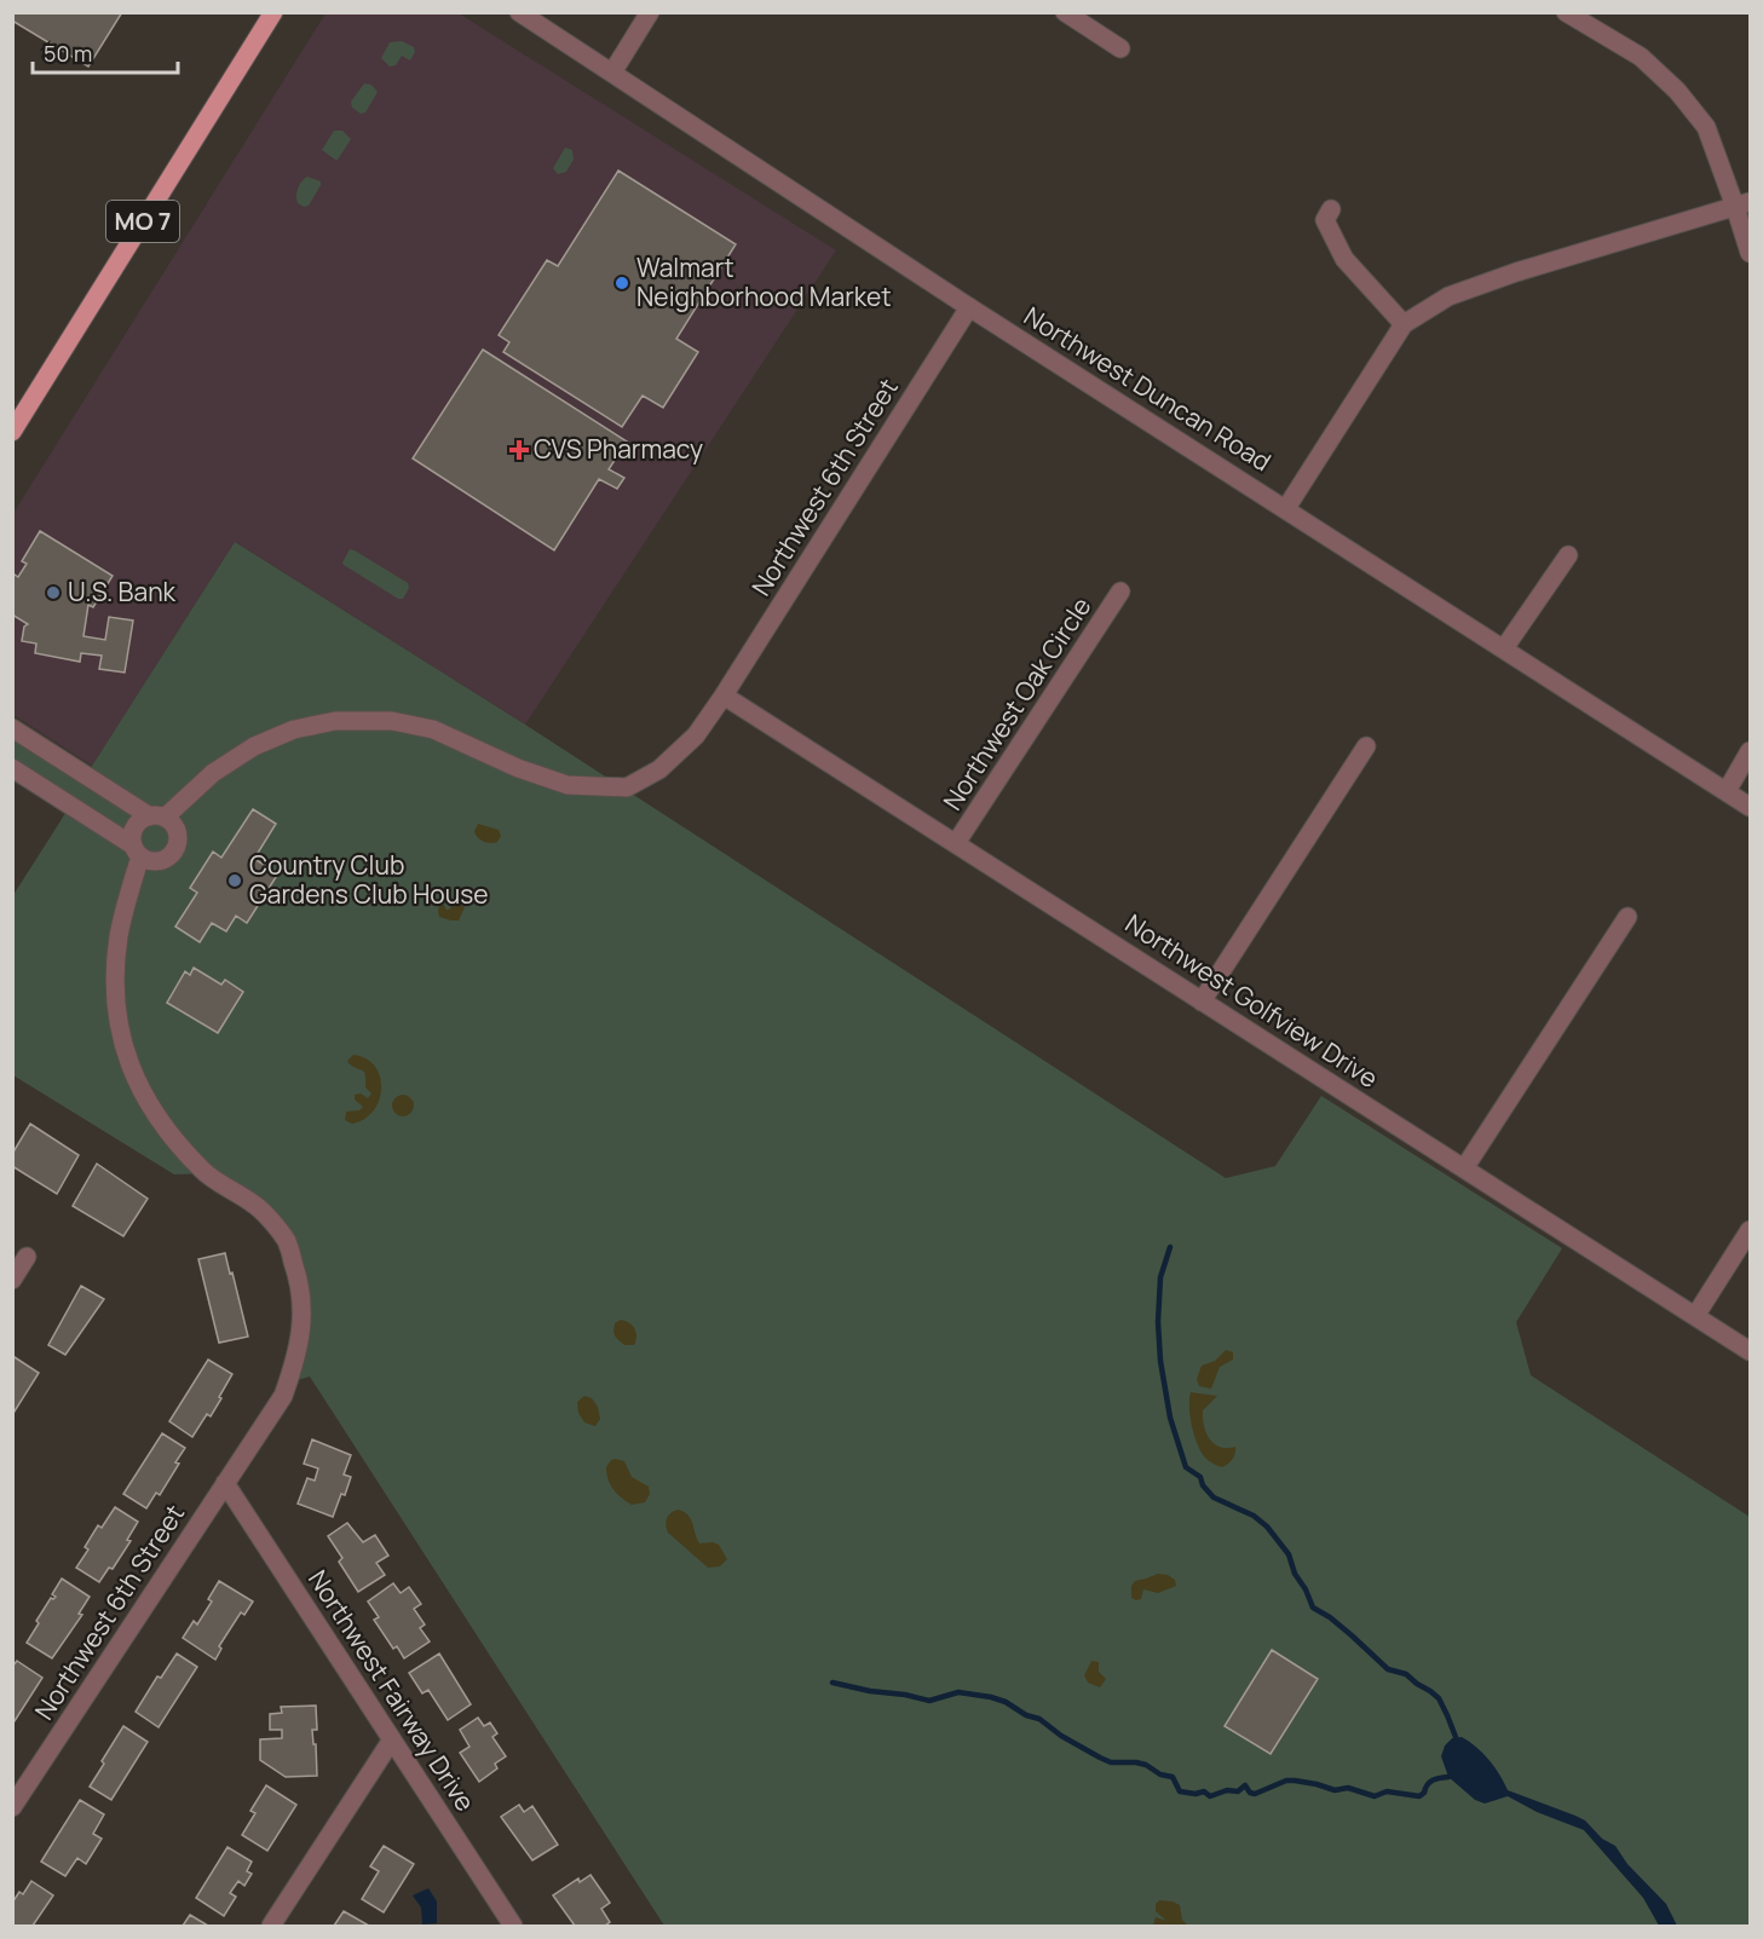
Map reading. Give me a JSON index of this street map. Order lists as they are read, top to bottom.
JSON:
{
  "streets": {
    "main road": ["MO 7"],
    "street": [
      "Northwest Duncan Road",
      "Northwest 6th Street",
      "Northwest Oak Circle",
      "Northwest Golfview Drive",
      "Northwest Fairway Drive"
    ]
  },
  "crossings": [
    ["Northwest Duncan Road", "Northwest 6th Street"],
    ["Northwest 6th Street", "Northwest Golfview Drive"],
    ["Northwest 6th Street", "Northwest Fairway Drive"],
    ["Northwest Oak Circle", "Northwest Golfview Drive"]
  ],
  "places": {
    "other": ["Walmart Neighborhood Market", "U.S. Bank", "Country Club Gardens Club House"],
    "health": ["CVS Pharmacy"]
  },
  "scale_bar": "50 m"
}
